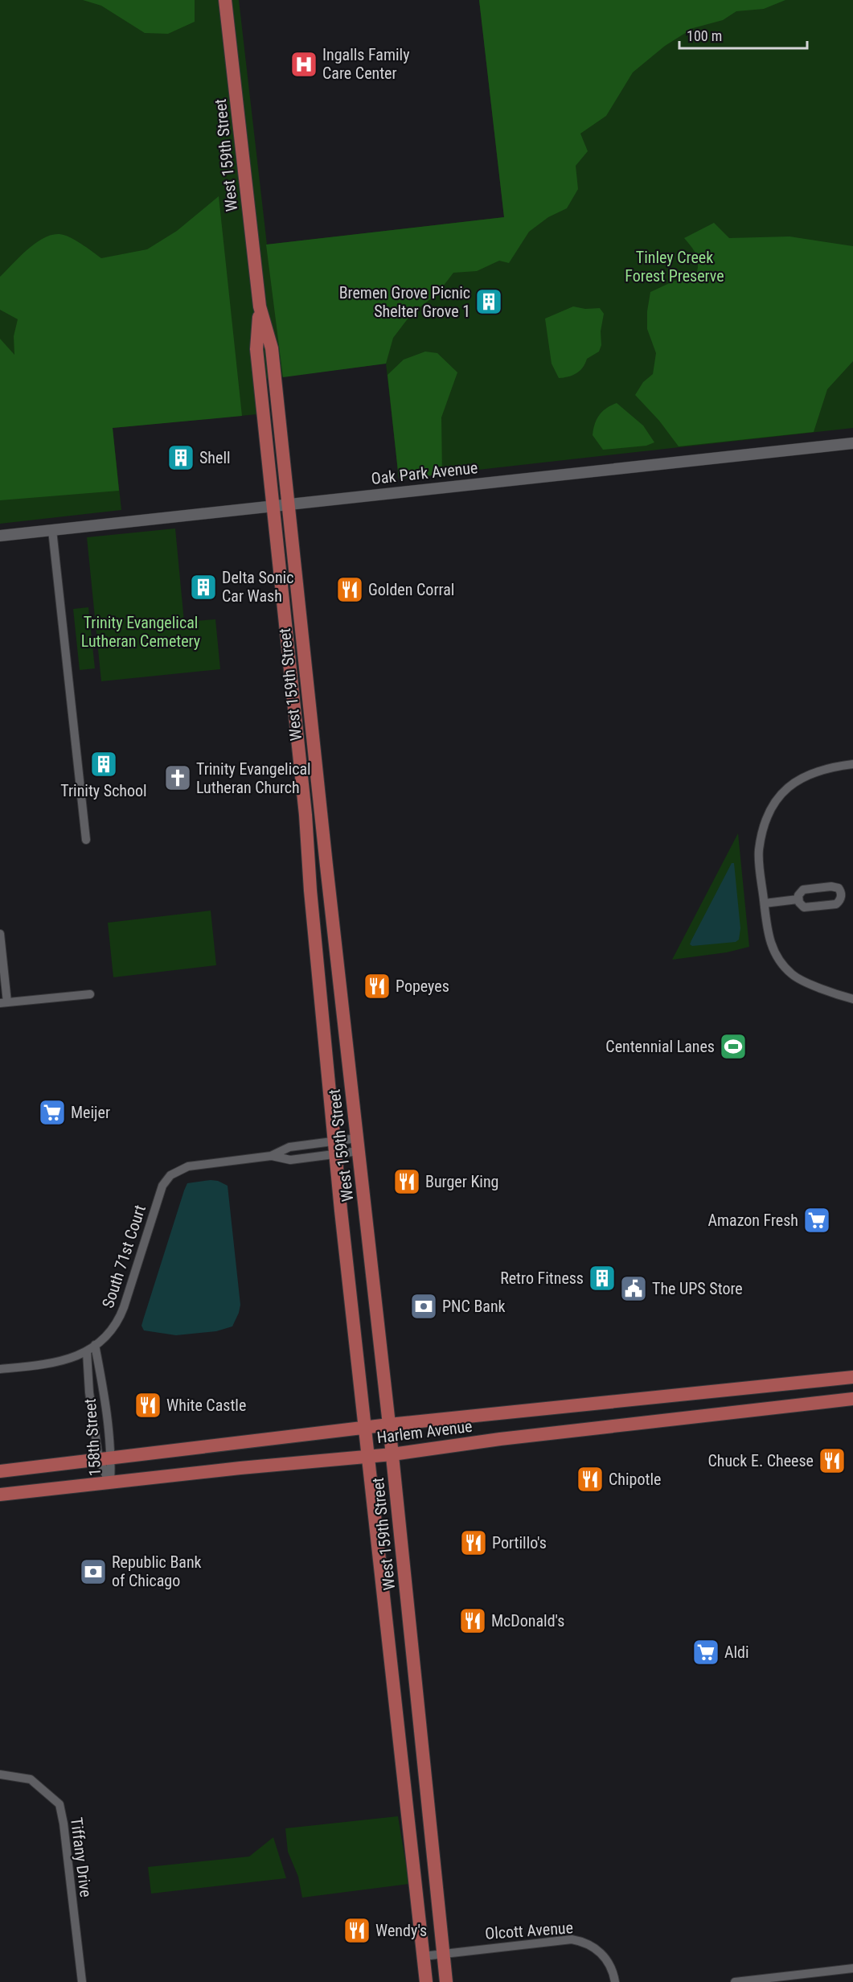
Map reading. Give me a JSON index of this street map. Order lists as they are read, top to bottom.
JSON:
{
  "streets": {
    "main road": ["West 159th Street", "Harlem Avenue"],
    "street": [
      "Oak Park Avenue",
      "South 71st Court",
      "158th Street",
      "Tiffany Drive",
      "Olcott Avenue"
    ]
  },
  "crossings": [
    ["West 159th Street", "Oak Park Avenue"],
    ["West 159th Street", "South 71st Court"],
    ["West 159th Street", "Harlem Avenue"],
    ["West 159th Street", "Olcott Avenue"],
    ["South 71st Court", "158th Street"],
    ["Harlem Avenue", "158th Street"]
  ],
  "parks": ["Tinley Creek Forest Preserve", "Trinity Evangelical Lutheran Cemetery"],
  "places": {
    "hospital": ["Ingalls Family Care Center"],
    "building": [
      "Bremen Grove Picnic Shelter Grove 1",
      "Shell",
      "Delta Sonic Car Wash",
      "Trinity School",
      "Retro Fitness"
    ],
    "restaurant": [
      "Golden Corral",
      "Popeyes",
      "Burger King",
      "White Castle",
      "Chuck E. Cheese",
      "Chipotle",
      "Portillo's",
      "McDonald's",
      "Wendy's"
    ],
    "church": ["Trinity Evangelical Lutheran Church"],
    "sports": ["Centennial Lanes"],
    "supermarket": ["Meijer", "Amazon Fresh", "Aldi"],
    "public building": ["The UPS Store"],
    "bank": ["PNC Bank", "Republic Bank of Chicago"]
  },
  "scale_bar": "100 m"
}
